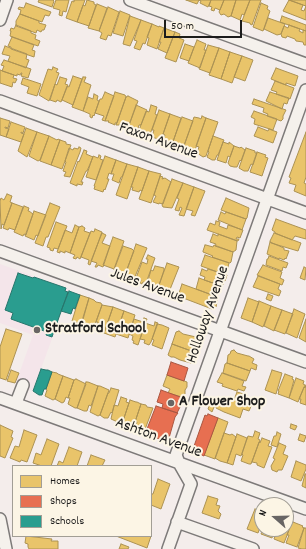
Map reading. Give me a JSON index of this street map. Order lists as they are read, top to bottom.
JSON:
{
  "streets": {
    "street": [
      "Faxon Avenue",
      "Jules Avenue",
      "Holloway Avenue",
      "Ashton Avenue"
    ]
  },
  "crossings": [
    ["Faxon Avenue", "Holloway Avenue"],
    ["Jules Avenue", "Holloway Avenue"],
    ["Holloway Avenue", "Ashton Avenue"]
  ],
  "places": ["Stratford School", "A Flower Shop"],
  "legend": ["Homes", "Shops", "Schools"],
  "scale_bar": "50 m",
  "north": "left"
}
